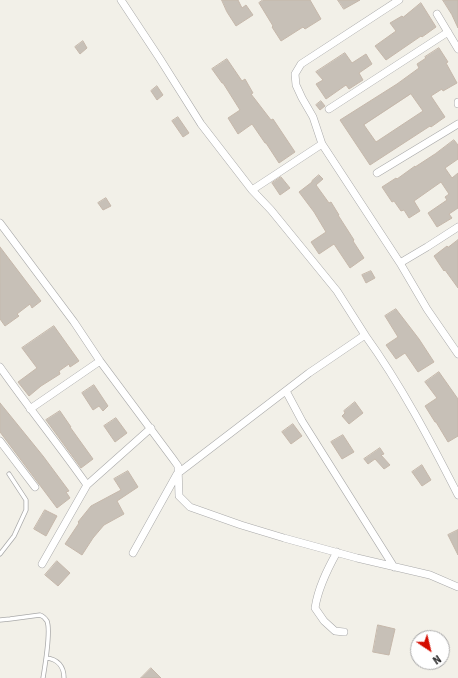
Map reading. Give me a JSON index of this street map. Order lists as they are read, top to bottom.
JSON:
{
  "north": "bottom right"
}
